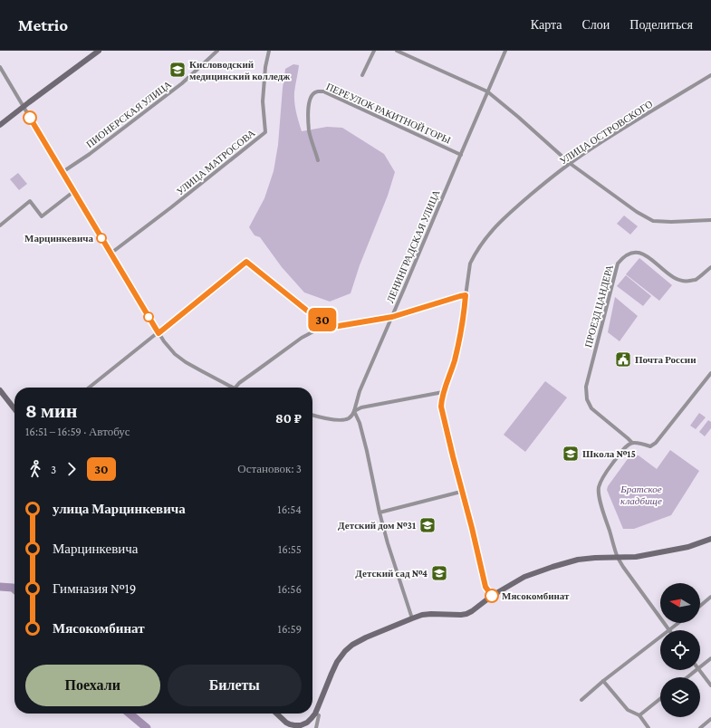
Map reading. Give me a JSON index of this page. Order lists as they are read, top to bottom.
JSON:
{
  "streets": {
    "street": [
      "ПЕРЕУЛОК РАКИТНОЙ ГОРЫ",
      "ПИОНЕРСКАЯ УЛИЦА",
      "УЛИЦА ОСТРОВСКОГО",
      "УЛИЦА МАТРОСОВА",
      "ЛЕНИНГРАДСКАЯ УЛИЦА",
      "ПРОЕЗД ЦАНДЕРА"
    ]
  },
  "crossings": [
    ["ПЕРЕУЛОК РАКИТНОЙ ГОРЫ", "ЛЕНИНГРАДСКАЯ УЛИЦА"]
  ],
  "parks": ["Братское кладбище"],
  "places": {
    "school or university": [
      "Кисловодский медицинский колледж",
      "Школа №15",
      "Детский дом №31",
      "Детский сад №4"
    ],
    "other": ["Марцинкевича", "Мясокомбинат"],
    "public building": ["Почта России"]
  },
  "lines": ["bus line 30"],
  "north": "left",
  "page": {
    "header": "Metrio",
    "nav": ["Карта", "Слои", "Поделиться"],
    "on_map": "30",
    "heading": ["8 мин", "16:51 – 16:59 · Автобус", "80 ₽"],
    "legs": ["3", "30", "Остановок: 3"],
    "list": [
      {
        "name": "улица Марцинкевича",
        "value": "16:54"
      },
      {
        "name": "Марцинкевича",
        "value": "16:55"
      },
      {
        "name": "Гимназия №19",
        "value": "16:56"
      },
      {
        "name": "Мясокомбинат",
        "value": "16:59"
      }
    ],
    "buttons": ["Поехали", "Билеты"]
  }
}
